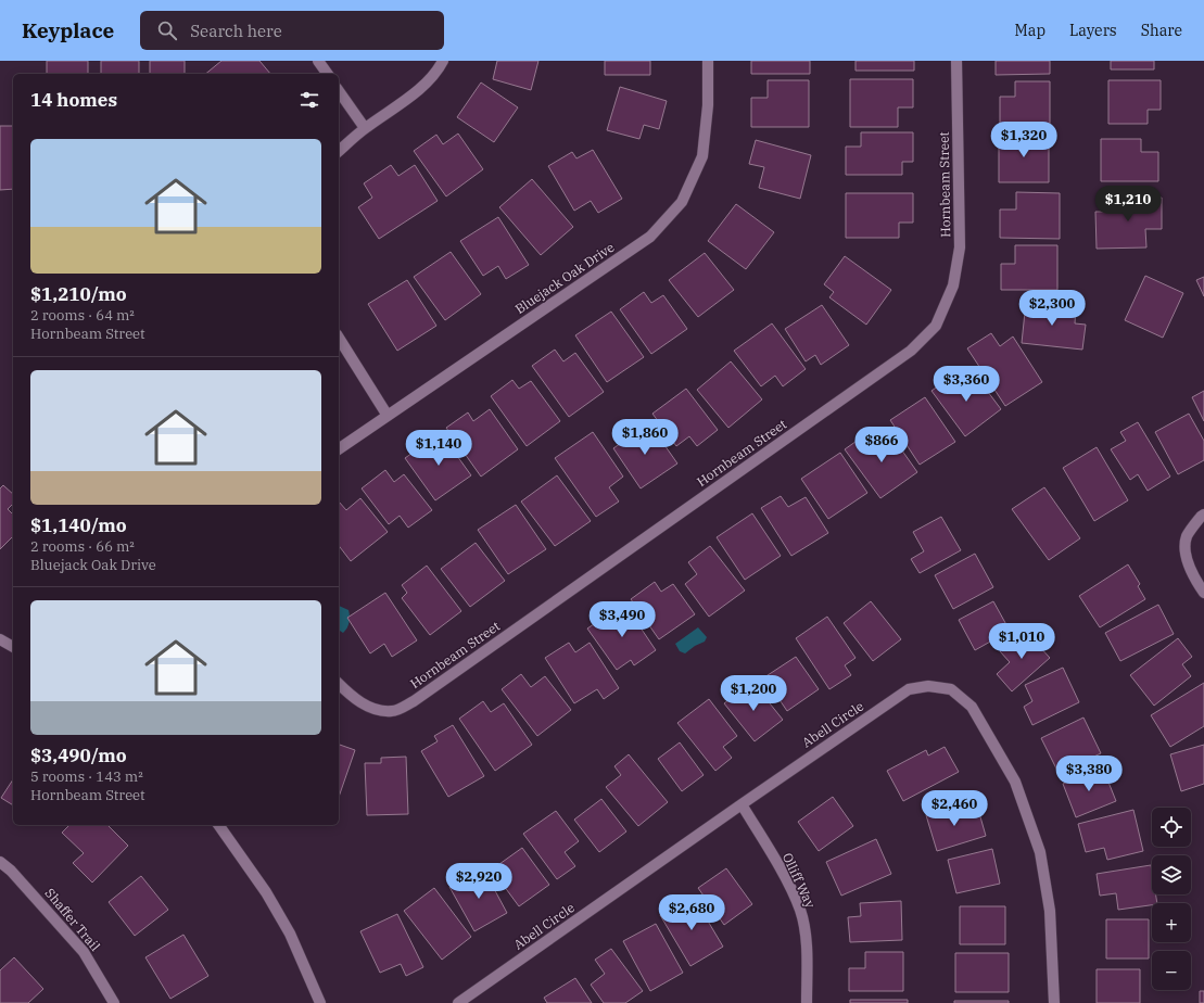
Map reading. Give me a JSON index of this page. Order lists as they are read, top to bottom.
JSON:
{
  "streets": {
    "street": [
      "Hornbeam Street",
      "Bluejack Oak Drive",
      "Abell Circle",
      "Olliff Way",
      "Shaffer Trail"
    ]
  },
  "crossings": [
    ["Abell Circle", "Olliff Way"]
  ],
  "page": {
    "header": "Keyplace",
    "search": "Search here",
    "nav": ["Map", "Layers", "Share"],
    "heading": "14 homes",
    "price": [
      "$1,320",
      "$1,210",
      "$2,300",
      "$3,360",
      "$1,860",
      "$866",
      "$1,140",
      "$3,490",
      "$1,010",
      "$1,200",
      "$3,380",
      "$2,460",
      "$2,920",
      "$2,680"
    ],
    "list": [
      {
        "name": "$1,210/mo",
        "note": "2 rooms · 64 m² · Hornbeam Street"
      },
      {
        "name": "$1,140/mo",
        "note": "2 rooms · 66 m² · Bluejack Oak Drive"
      },
      {
        "name": "$3,490/mo",
        "note": "5 rooms · 143 m² · Hornbeam Street"
      }
    ],
    "map_buttons": ["+", "−"]
  }
}
